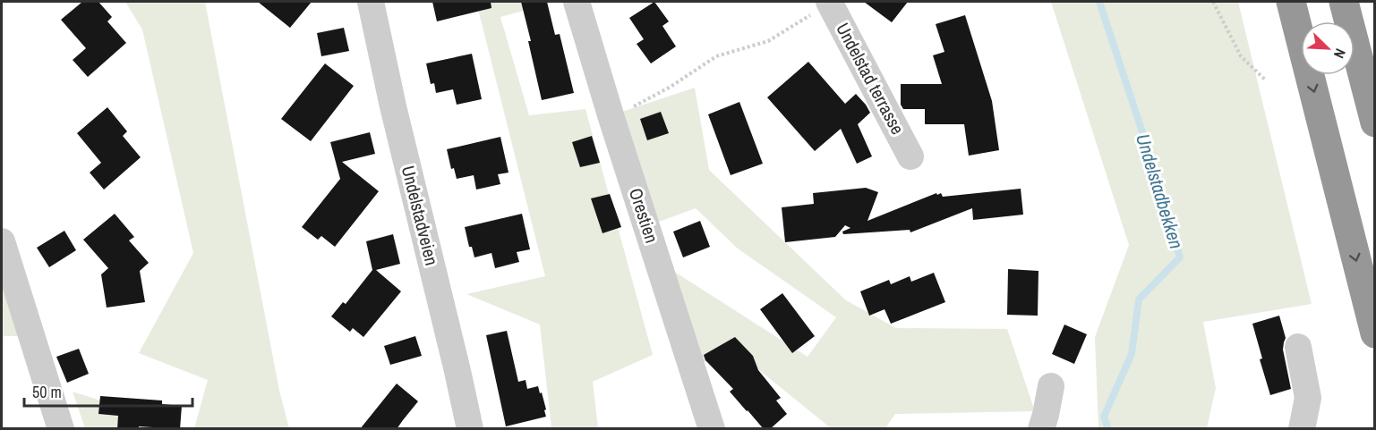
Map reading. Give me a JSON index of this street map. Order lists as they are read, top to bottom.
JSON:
{
  "streets": {
    "street": ["Undelstad terrasse", "Undelstadveien", "Orestien"]
  },
  "water": ["Undelstadbekken"],
  "scale_bar": "50 m",
  "north": "bottom right"
}
